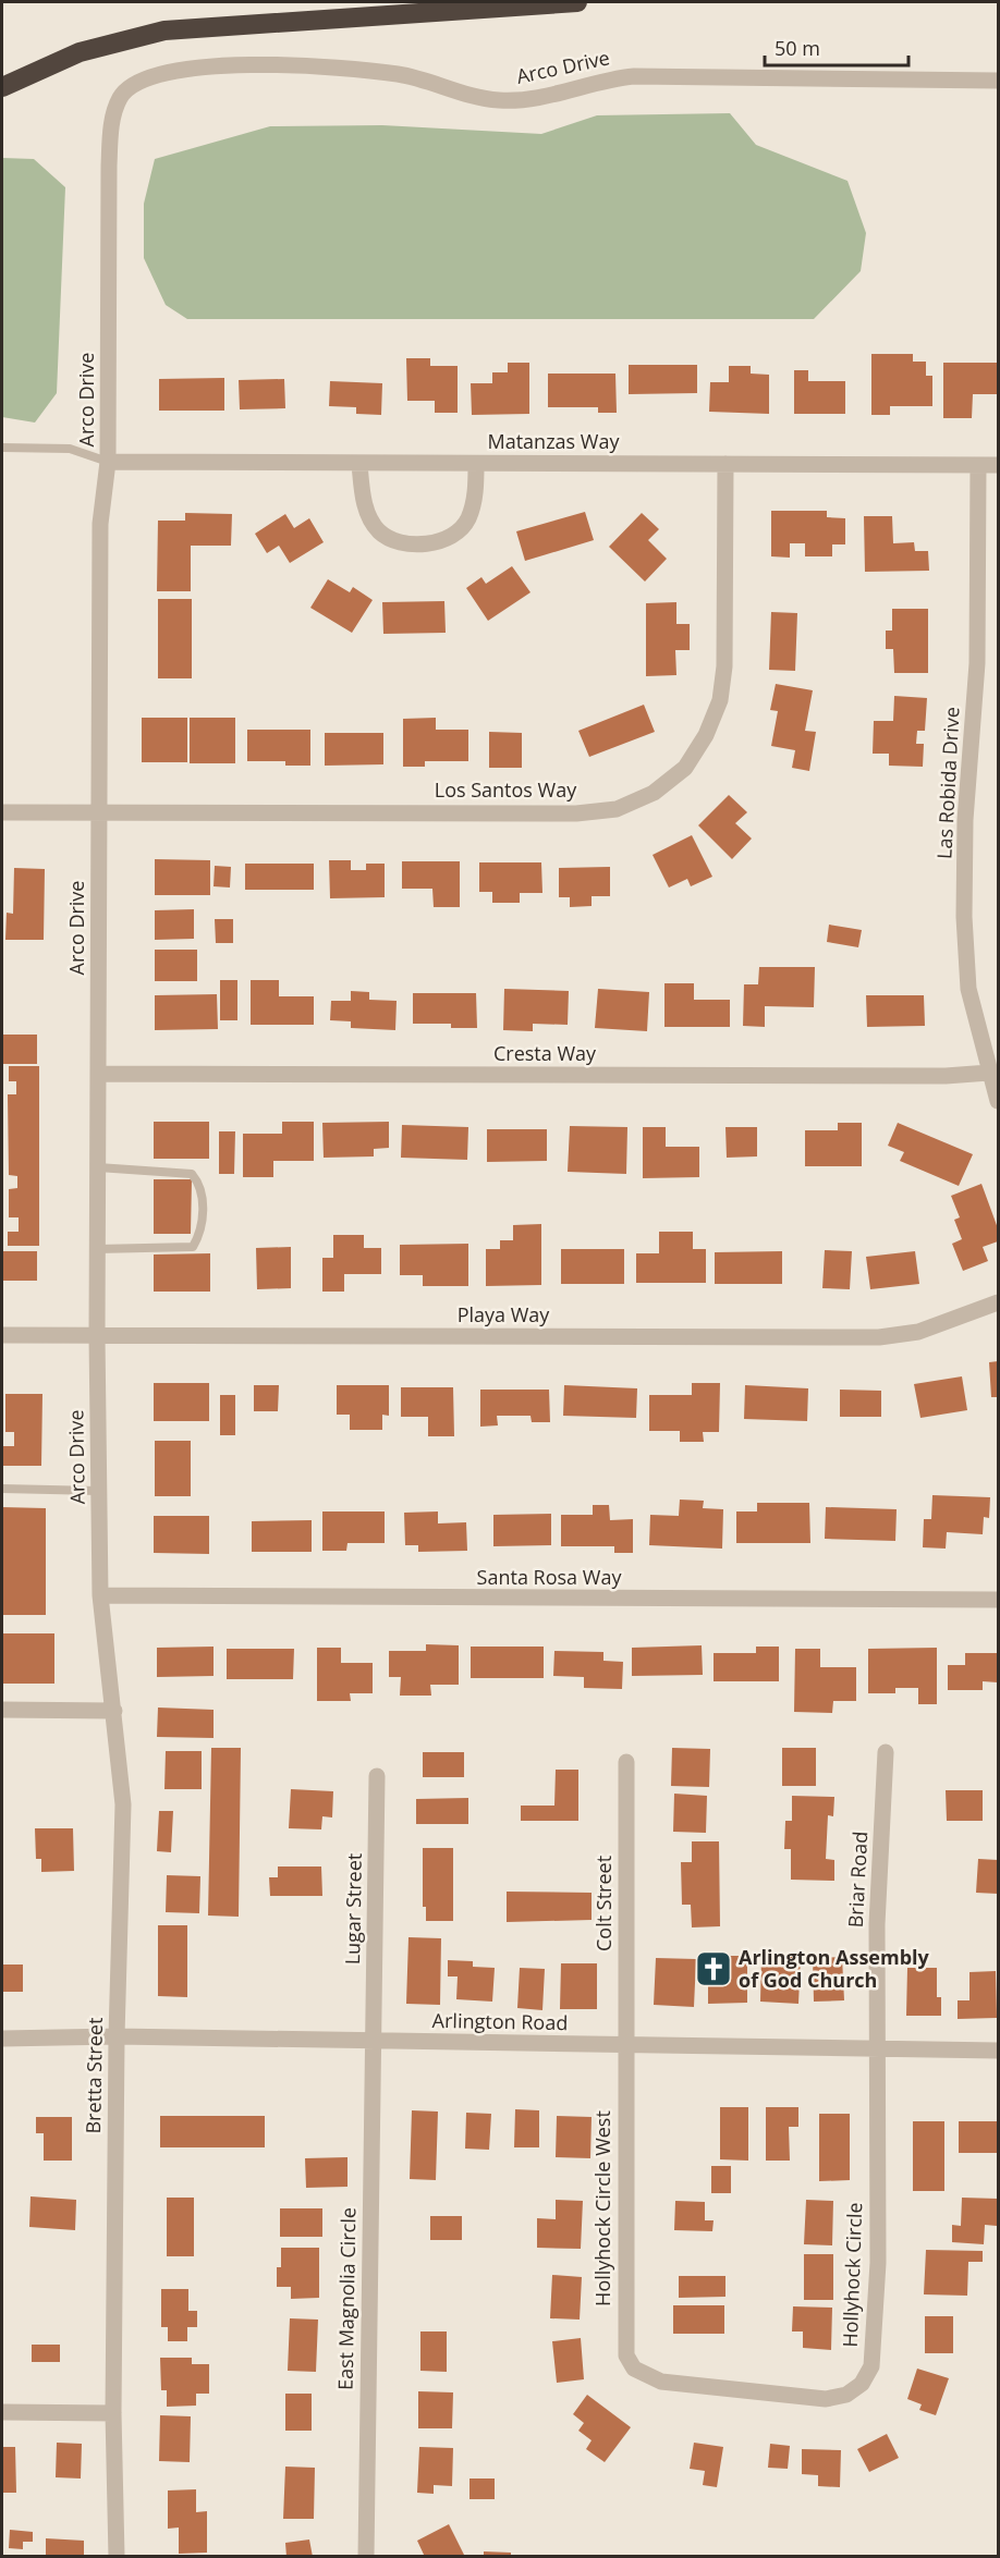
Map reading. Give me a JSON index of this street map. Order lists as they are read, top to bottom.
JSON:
{
  "streets": {
    "street": [
      "Arco Drive",
      "Matanzas Way",
      "Las Robida Drive",
      "Los Santos Way",
      "Cresta Way",
      "Playa Way",
      "Santa Rosa Way",
      "Briar Road",
      "Colt Street",
      "Lugar Street",
      "Arlington Road",
      "Bretta Street",
      "Hollyhock Circle West",
      "Hollyhock Circle",
      "East Magnolia Circle"
    ]
  },
  "crossings": [
    ["Arco Drive", "Matanzas Way"],
    ["Arco Drive", "Los Santos Way"],
    ["Arco Drive", "Cresta Way"],
    ["Arco Drive", "Playa Way"],
    ["Arco Drive", "Santa Rosa Way"],
    ["Arco Drive", "Bretta Street"],
    ["Matanzas Way", "Las Robida Drive"],
    ["Matanzas Way", "Los Santos Way"],
    ["Las Robida Drive", "Cresta Way"],
    ["Santa Rosa Way", "Bretta Street"],
    ["Briar Road", "Arlington Road"],
    ["Briar Road", "Hollyhock Circle"],
    ["Colt Street", "Arlington Road"],
    ["Colt Street", "Hollyhock Circle West"],
    ["Lugar Street", "Arlington Road"],
    ["Lugar Street", "East Magnolia Circle"],
    ["Arlington Road", "Bretta Street"],
    ["Arlington Road", "Hollyhock Circle West"],
    ["Arlington Road", "Hollyhock Circle"],
    ["Arlington Road", "East Magnolia Circle"],
    ["Hollyhock Circle West", "Hollyhock Circle"]
  ],
  "places": {
    "church": ["Arlington Assembly of God Church"]
  },
  "scale_bar": "50 m"
}
